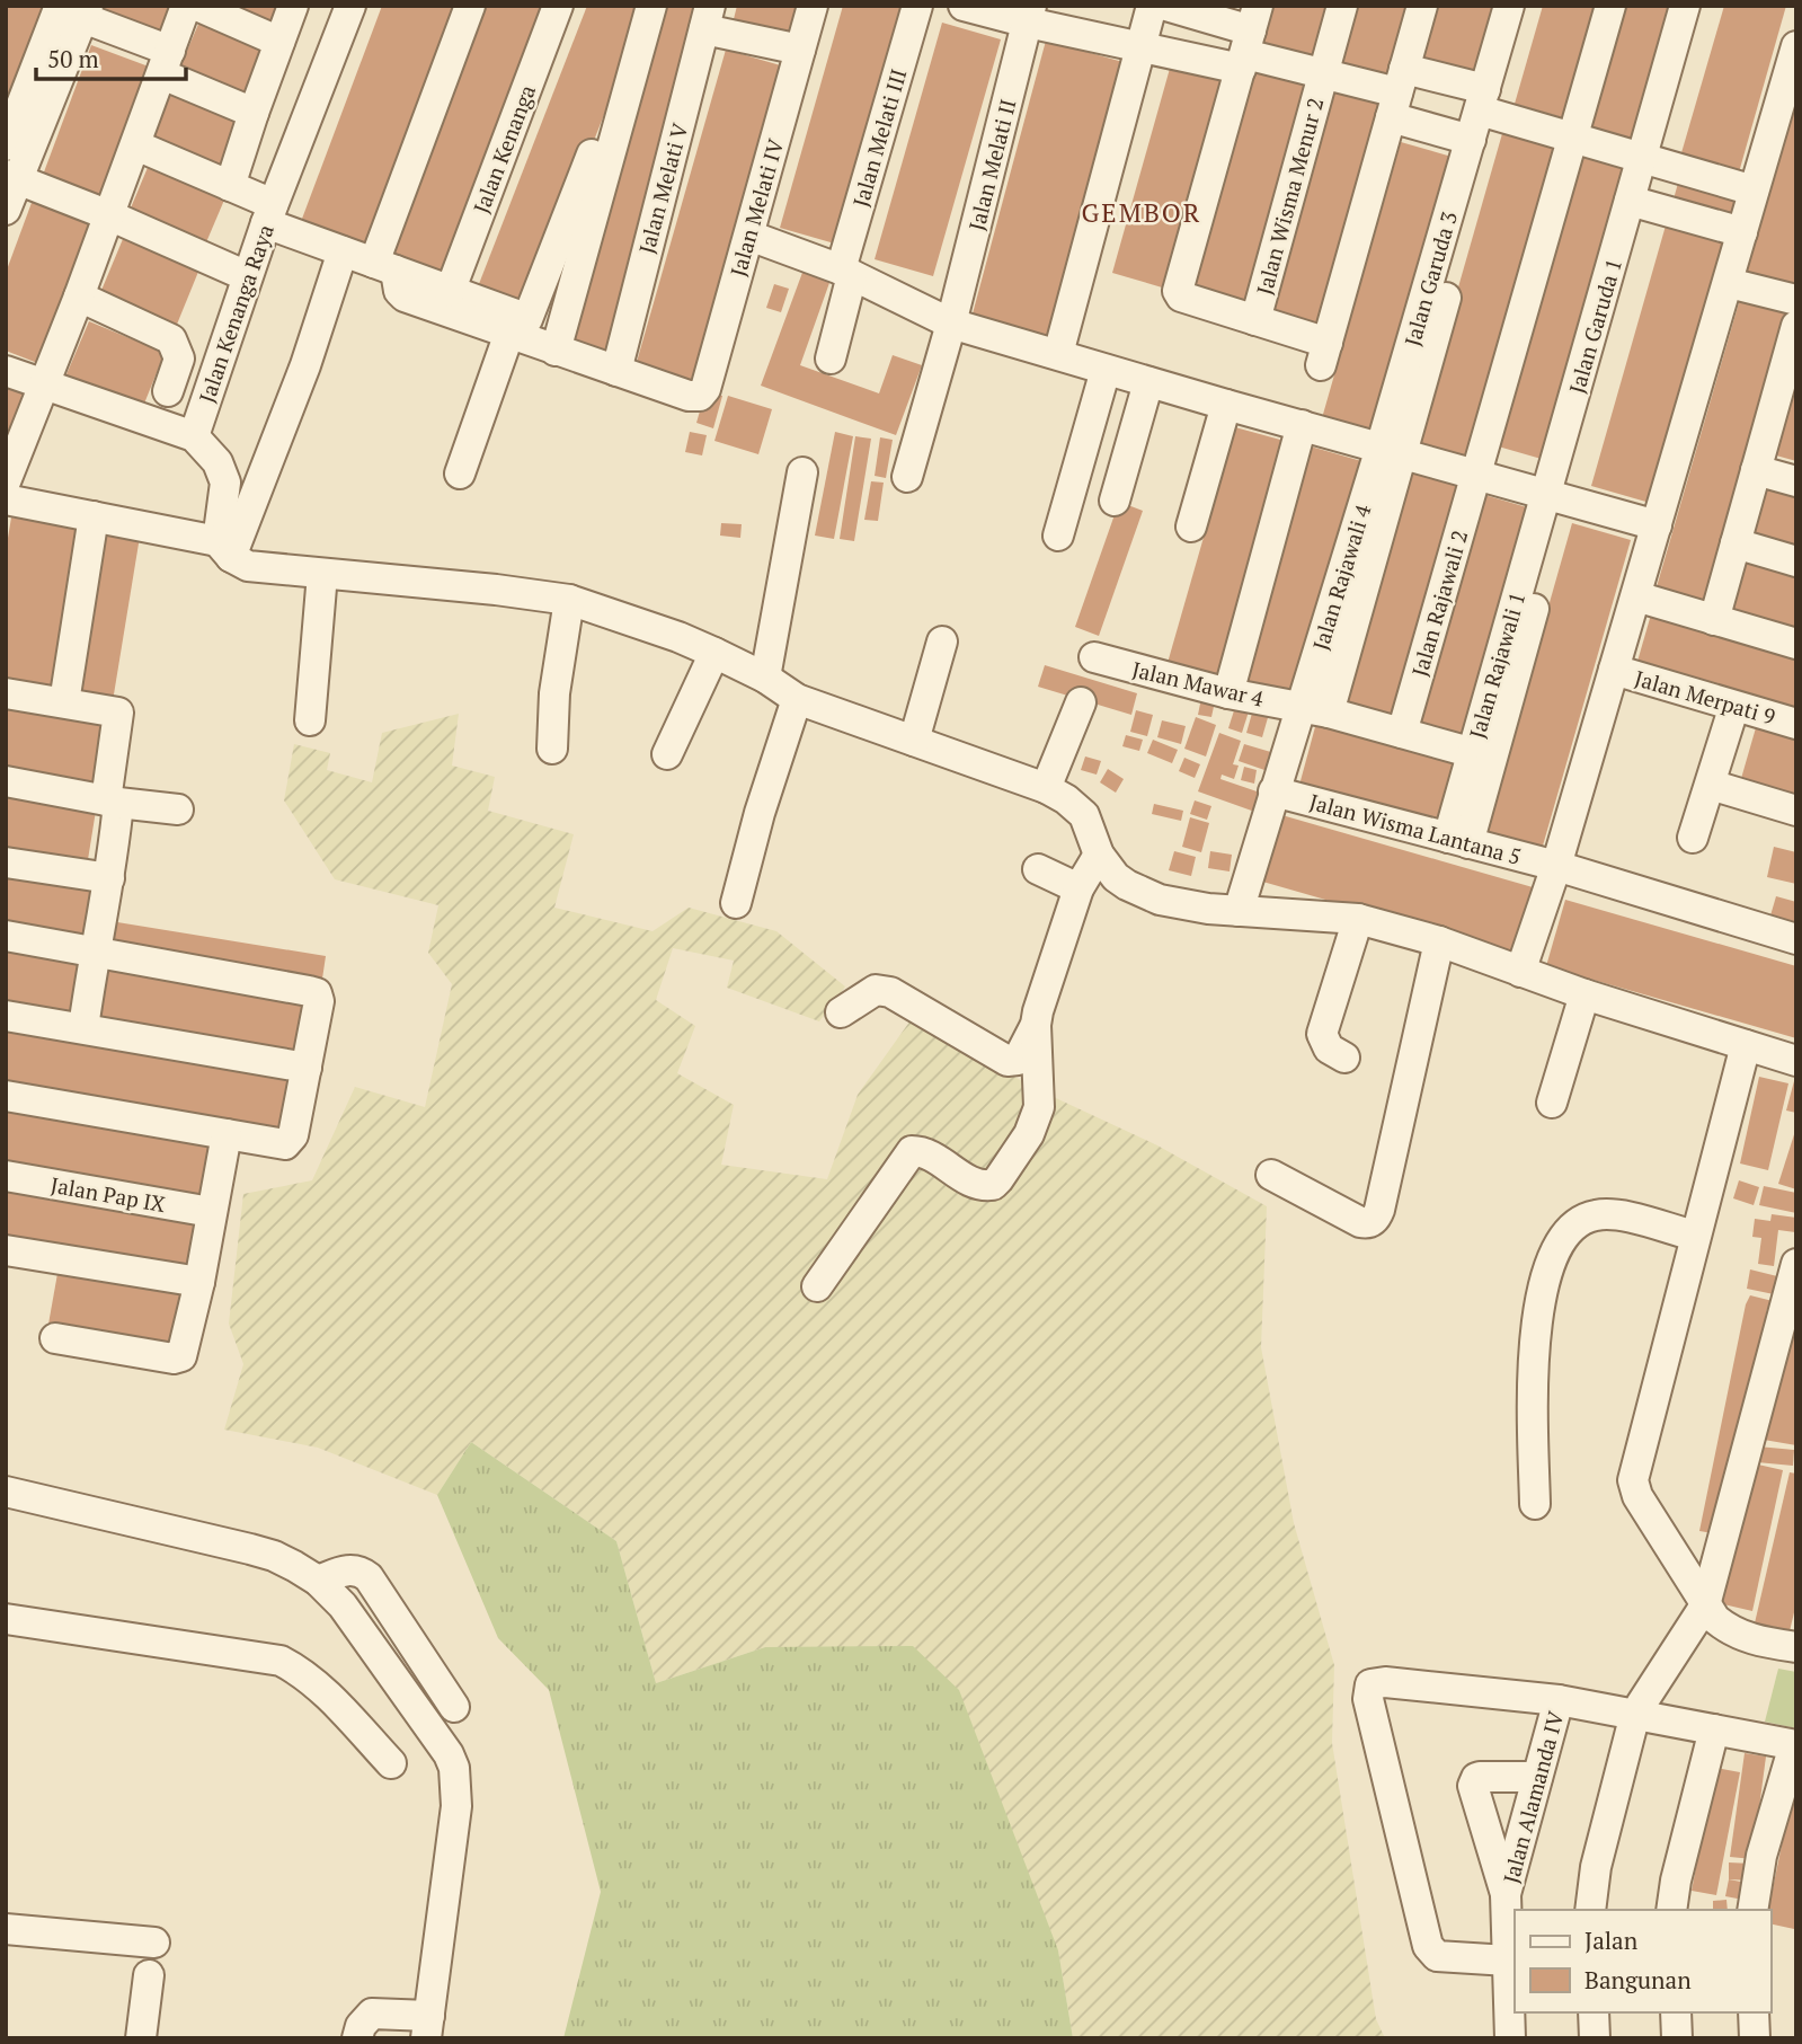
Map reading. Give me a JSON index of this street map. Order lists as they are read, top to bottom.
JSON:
{
  "streets": {
    "street": [
      "Jalan Melati III",
      "Jalan Kenanga",
      "Jalan Melati II",
      "Jalan Melati V",
      "Jalan Wisma Menur 2",
      "Jalan Melati IV",
      "Jalan Garuda 3",
      "Jalan Kenanga Raya",
      "Jalan Garuda 1",
      "Jalan Rajawali 4",
      "Jalan Rajawali 2",
      "Jalan Rajawali 1",
      "Jalan Mawar 4",
      "Jalan Merpati 9",
      "Jalan Wisma Lantana 5",
      "Jalan Pap IX",
      "Jalan Alamanda IV"
    ]
  },
  "crossings": [
    ["Jalan Melati V", "Jalan Melati IV"],
    ["Jalan Garuda 3", "Jalan Rajawali 4"],
    ["Jalan Garuda 1", "Jalan Rajawali 1"],
    ["Jalan Rajawali 4", "Jalan Mawar 4"],
    ["Jalan Rajawali 4", "Jalan Wisma Lantana 5"],
    ["Jalan Rajawali 2", "Jalan Mawar 4"],
    ["Jalan Rajawali 1", "Jalan Mawar 4"],
    ["Jalan Rajawali 1", "Jalan Wisma Lantana 5"]
  ],
  "districts": ["GEMBOR"],
  "legend": ["Jalan", "Bangunan"],
  "scale_bar": "50 m"
}
